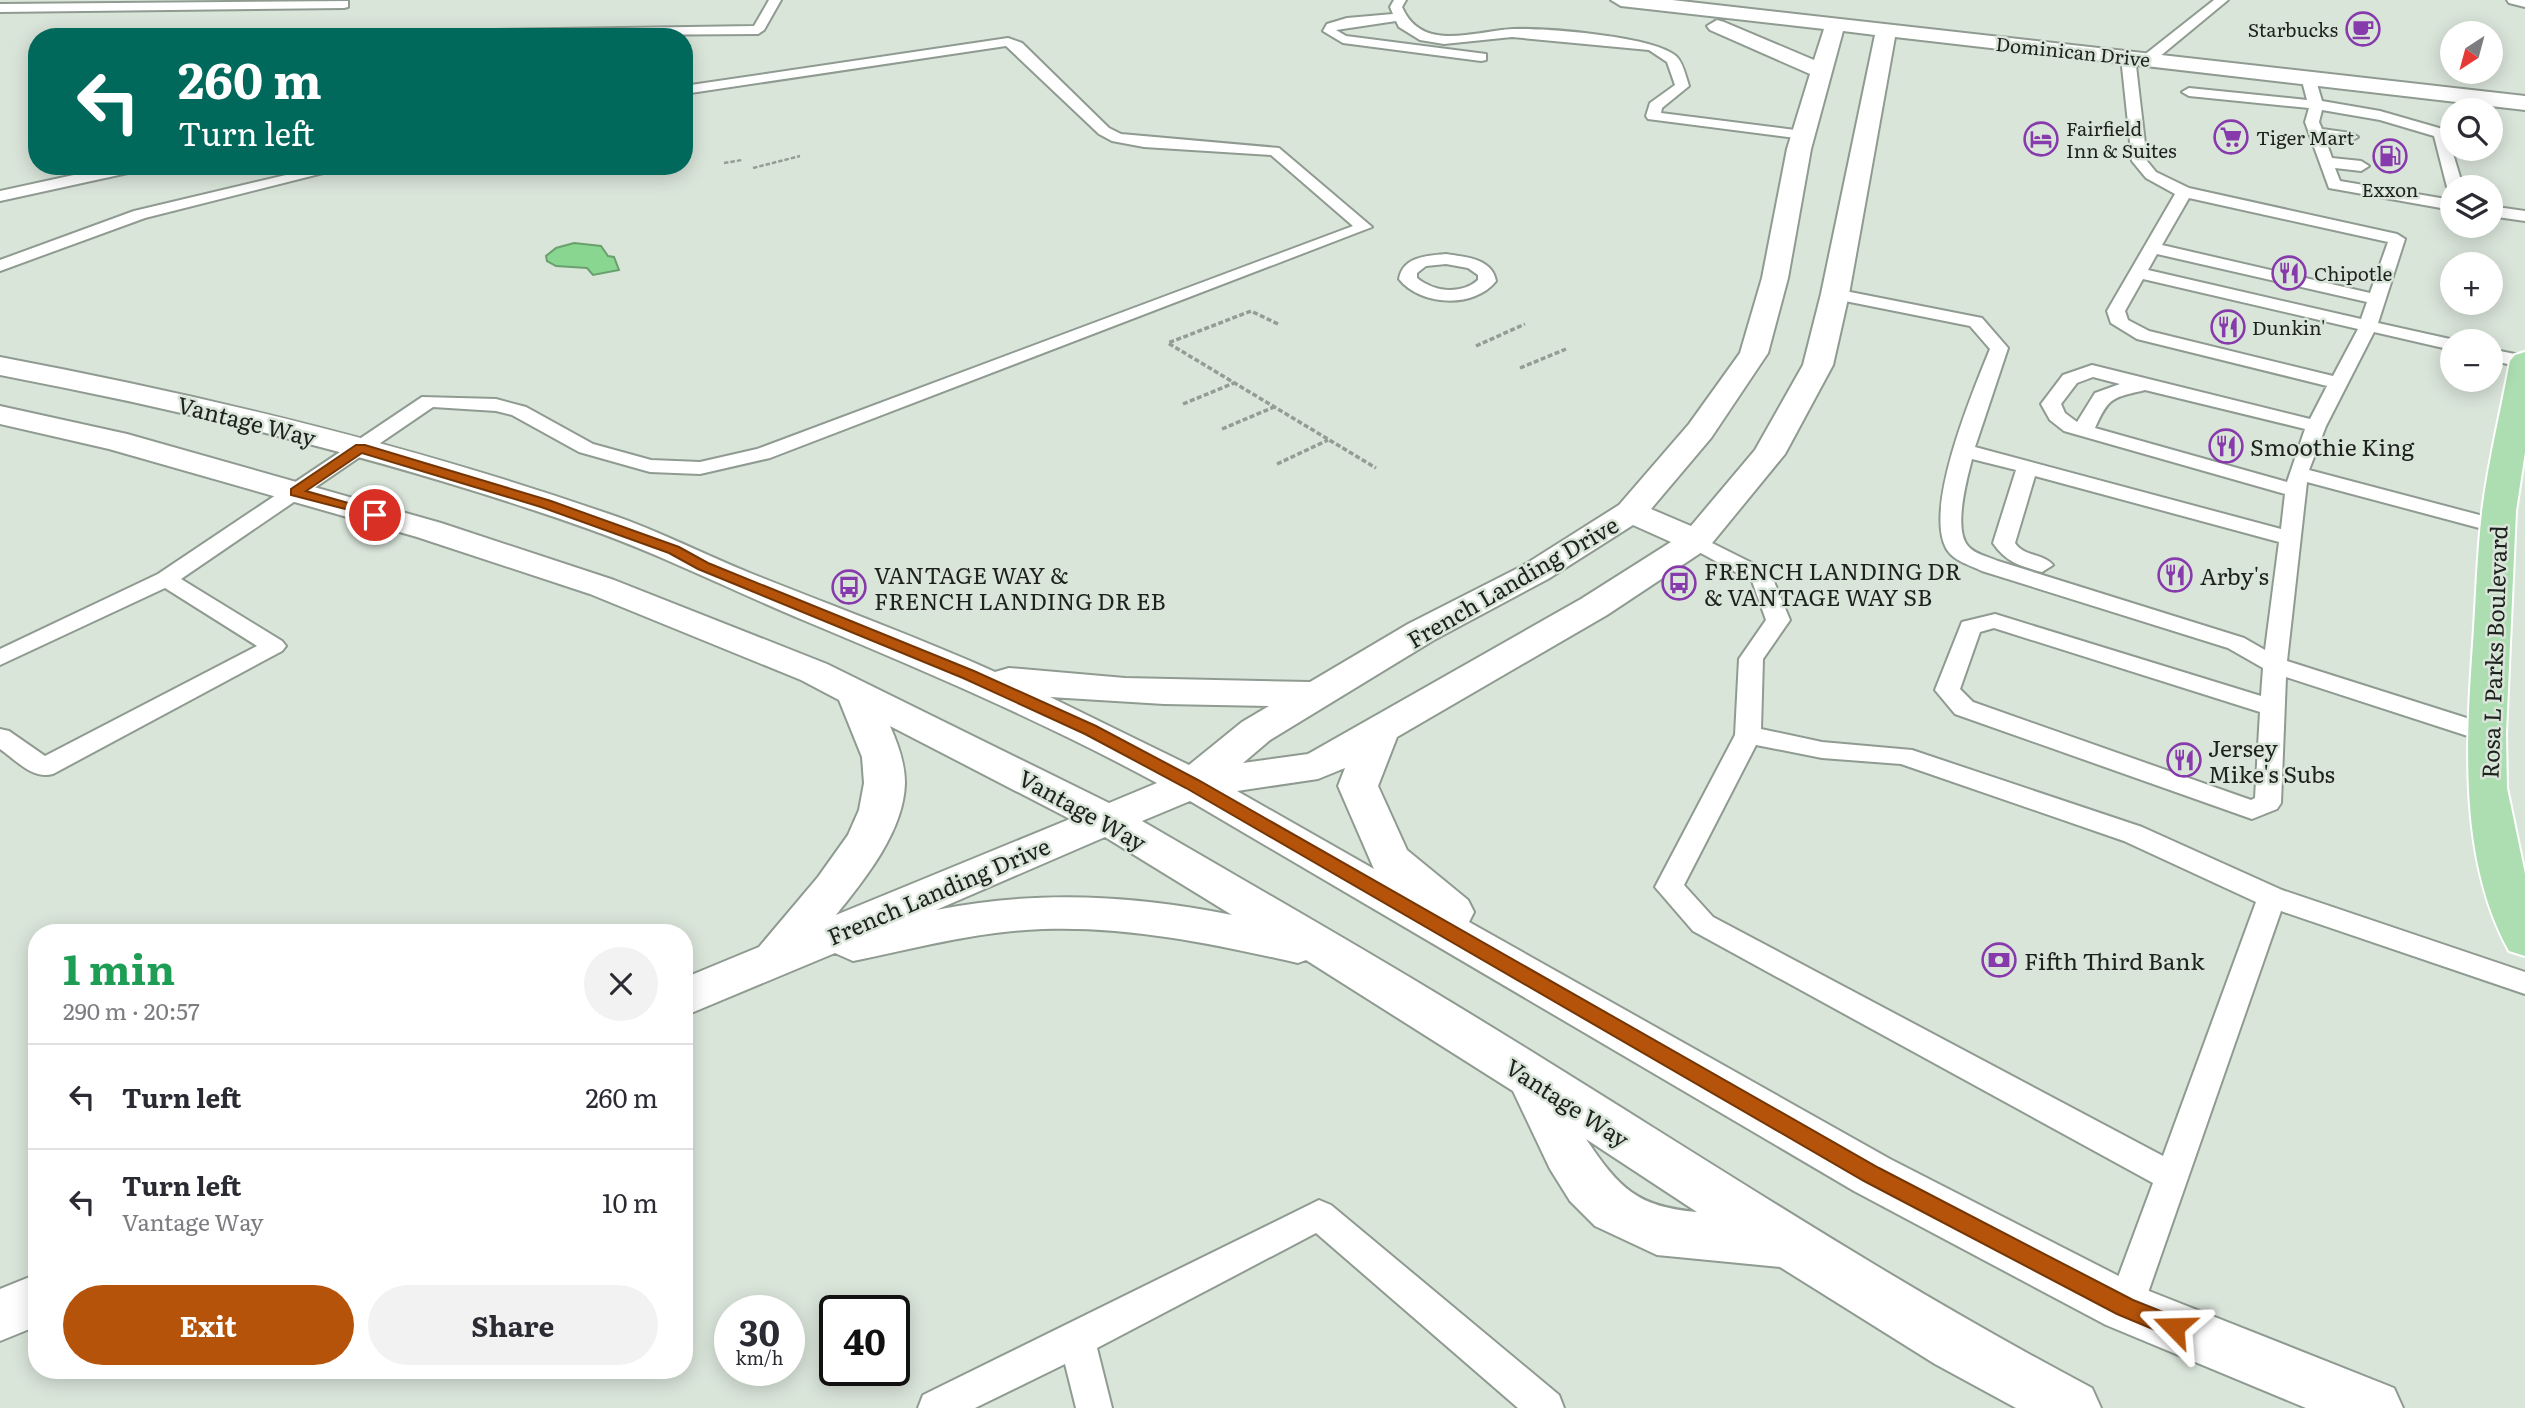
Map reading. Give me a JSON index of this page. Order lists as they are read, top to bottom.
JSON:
{
  "streets": {
    "main road": ["Rosa L Parks Boulevard"],
    "street": ["Dominican Drive", "Vantage Way", "French Landing Drive"]
  },
  "crossings": [
    ["Dominican Drive", "French Landing Drive"],
    ["Vantage Way", "French Landing Drive"]
  ],
  "places": {
    "cafe": ["Starbucks"],
    "supermarket": ["Tiger Mart"],
    "hotel": ["Fairfield Inn & Suites"],
    "fuel station": ["Exxon"],
    "restaurant": [
      "Chipotle",
      "Dunkin'",
      "Smoothie King",
      "Arby's",
      "Jersey Mike's Subs"
    ],
    "bus stop": ["FRENCH LANDING DR & VANTAGE WAY SB", "VANTAGE WAY & FRENCH LANDING DR EB"],
    "bank": ["Fifth Third Bank"]
  },
  "north": "bottom left",
  "page": {
    "map_buttons": ["+", "−"],
    "turn": ["260 m", "Turn left"],
    "heading": ["1 min", "290 m · 20:57"],
    "list": [
      {
        "name": "Turn left",
        "value": "260 m"
      },
      {
        "name": "Turn left",
        "note": "Vantage Way",
        "value": "10 m"
      }
    ],
    "buttons": ["Exit", "Share"],
    "speed": "30 km/h",
    "limit": "40"
  }
}
